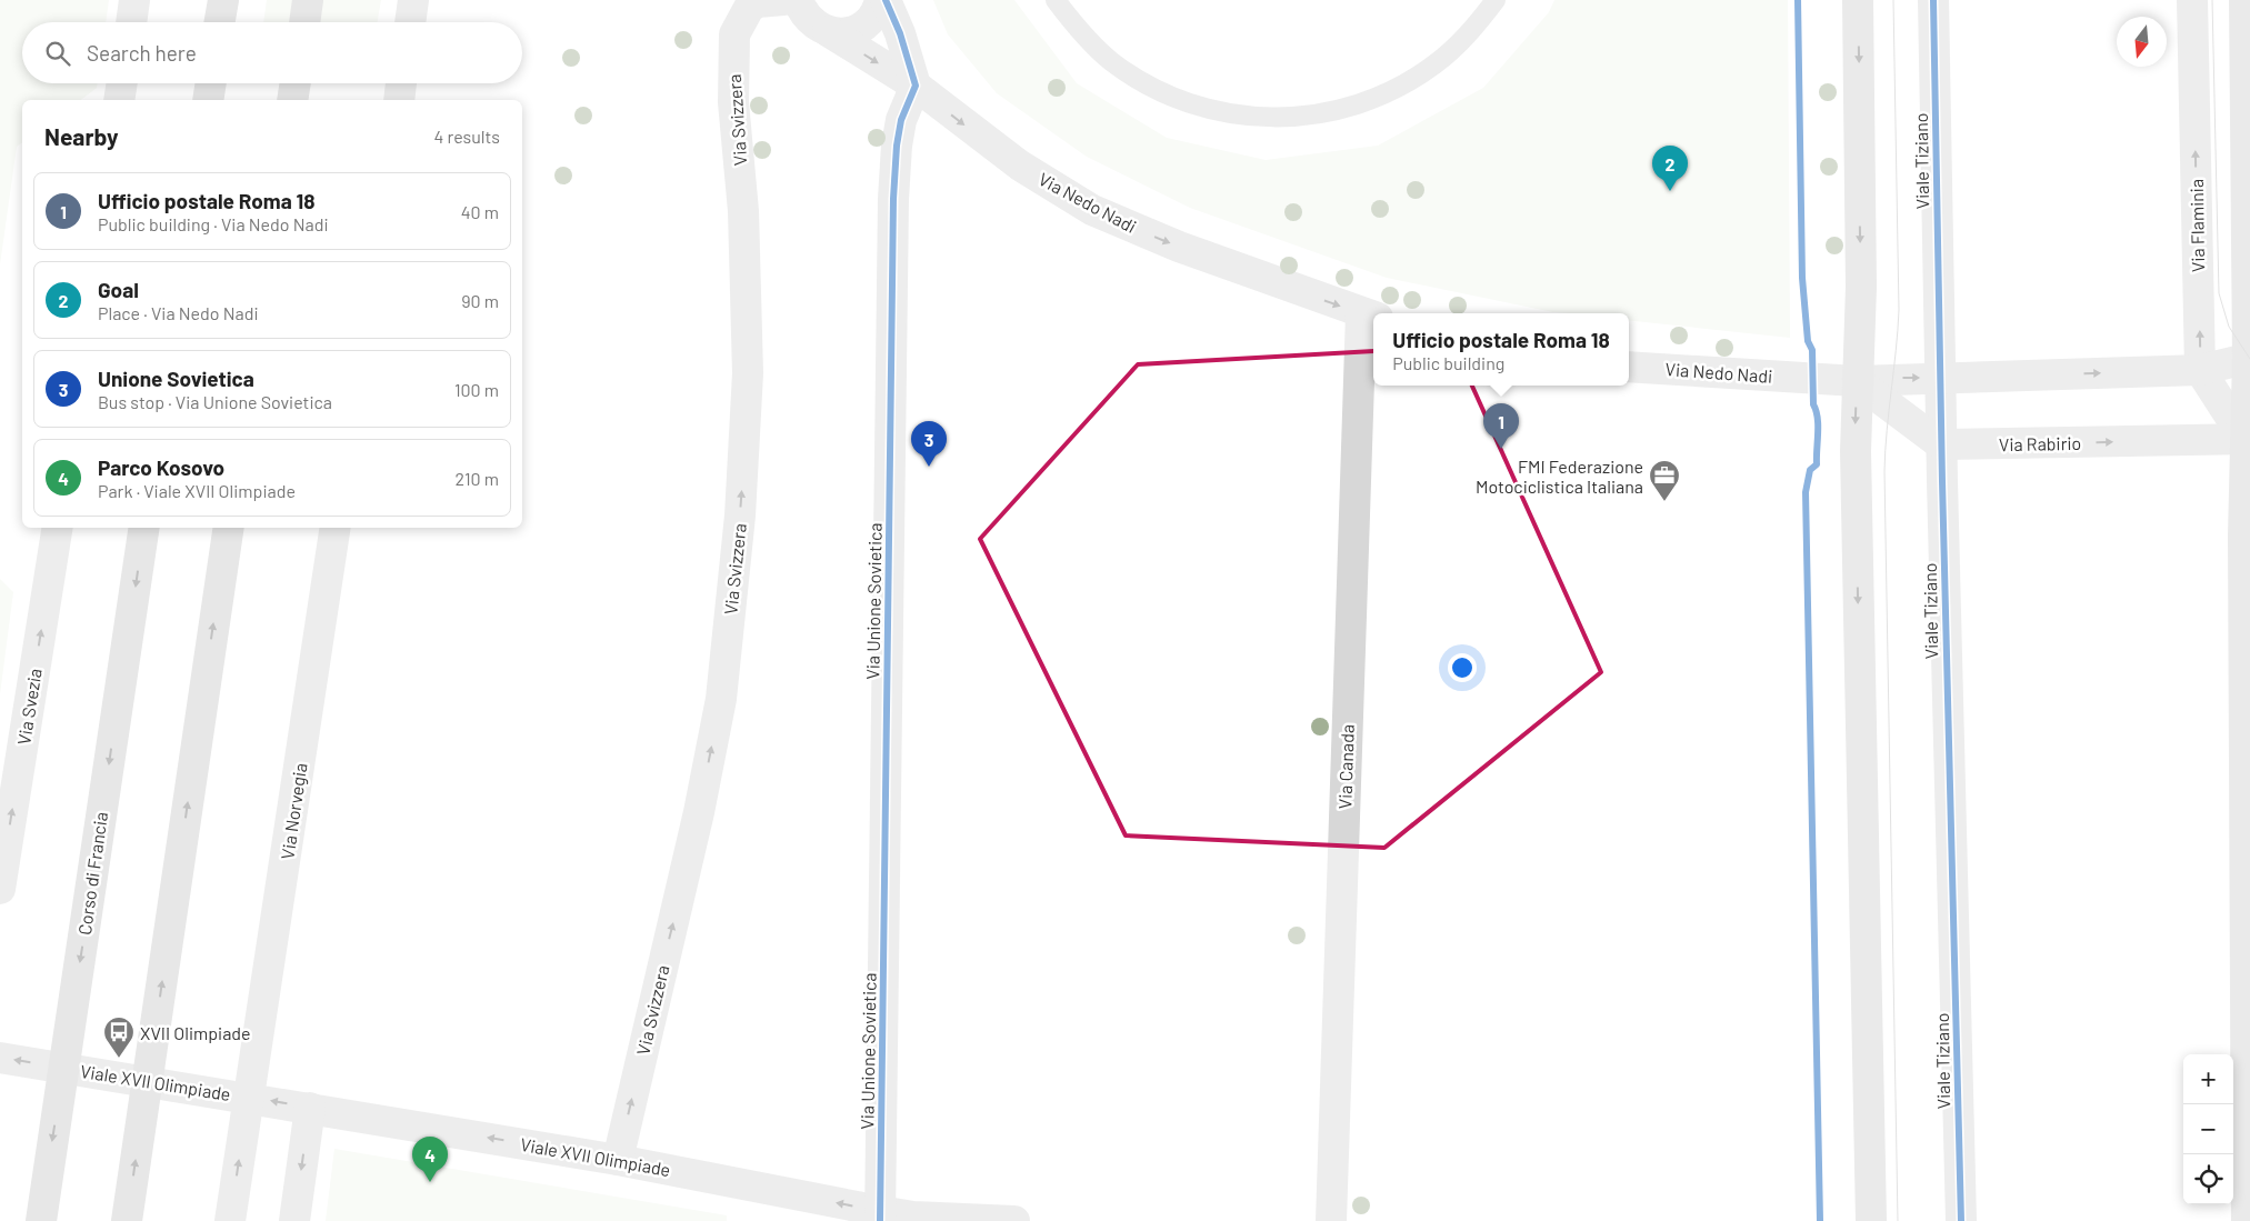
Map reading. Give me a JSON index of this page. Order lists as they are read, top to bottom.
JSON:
{
  "streets": {
    "main road": ["Corso di Francia"],
    "street": [
      "Via Svizzera",
      "Viale Tiziano",
      "Via Nedo Nadi",
      "Via Flaminia",
      "Via Rabirio",
      "Via Unione Sovietica",
      "Via Svezia",
      "Via Canada",
      "Via Norvegia",
      "Viale XVII Olimpiade"
    ]
  },
  "crossings": [
    ["Via Svizzera", "Viale XVII Olimpiade"],
    ["Viale Tiziano", "Via Rabirio"],
    ["Via Nedo Nadi", "Via Unione Sovietica"],
    ["Via Nedo Nadi", "Via Canada"],
    ["Via Unione Sovietica", "Viale XVII Olimpiade"],
    ["Via Norvegia", "Viale XVII Olimpiade"]
  ],
  "one_way": [
    "Via Svizzera",
    "Via Nedo Nadi",
    "Via Svezia",
    "Viale XVII Olimpiade"
  ],
  "places": {
    "office": ["FMI Federazione Motociclistica Italiana"],
    "bus stop": ["XVII Olimpiade"]
  },
  "north": "bottom",
  "page": {
    "search": "Search here",
    "heading": ["Nearby", "4 results"],
    "pins": [
      "2",
      "1",
      "3",
      "4"
    ],
    "list": [
      {
        "mark": "1",
        "name": "Ufficio postale Roma 18",
        "note": "Public building · Via Nedo Nadi",
        "value": "40 m"
      },
      {
        "mark": "2",
        "name": "Goal",
        "note": "Place · Via Nedo Nadi",
        "value": "90 m"
      },
      {
        "mark": "3",
        "name": "Unione Sovietica",
        "note": "Bus stop · Via Unione Sovietica",
        "value": "100 m"
      },
      {
        "mark": "4",
        "name": "Parco Kosovo",
        "note": "Park · Viale XVII Olimpiade",
        "value": "210 m"
      }
    ],
    "popup": ["Ufficio postale Roma 18", "Public building"],
    "map_buttons": ["+", "−"]
  }
}
